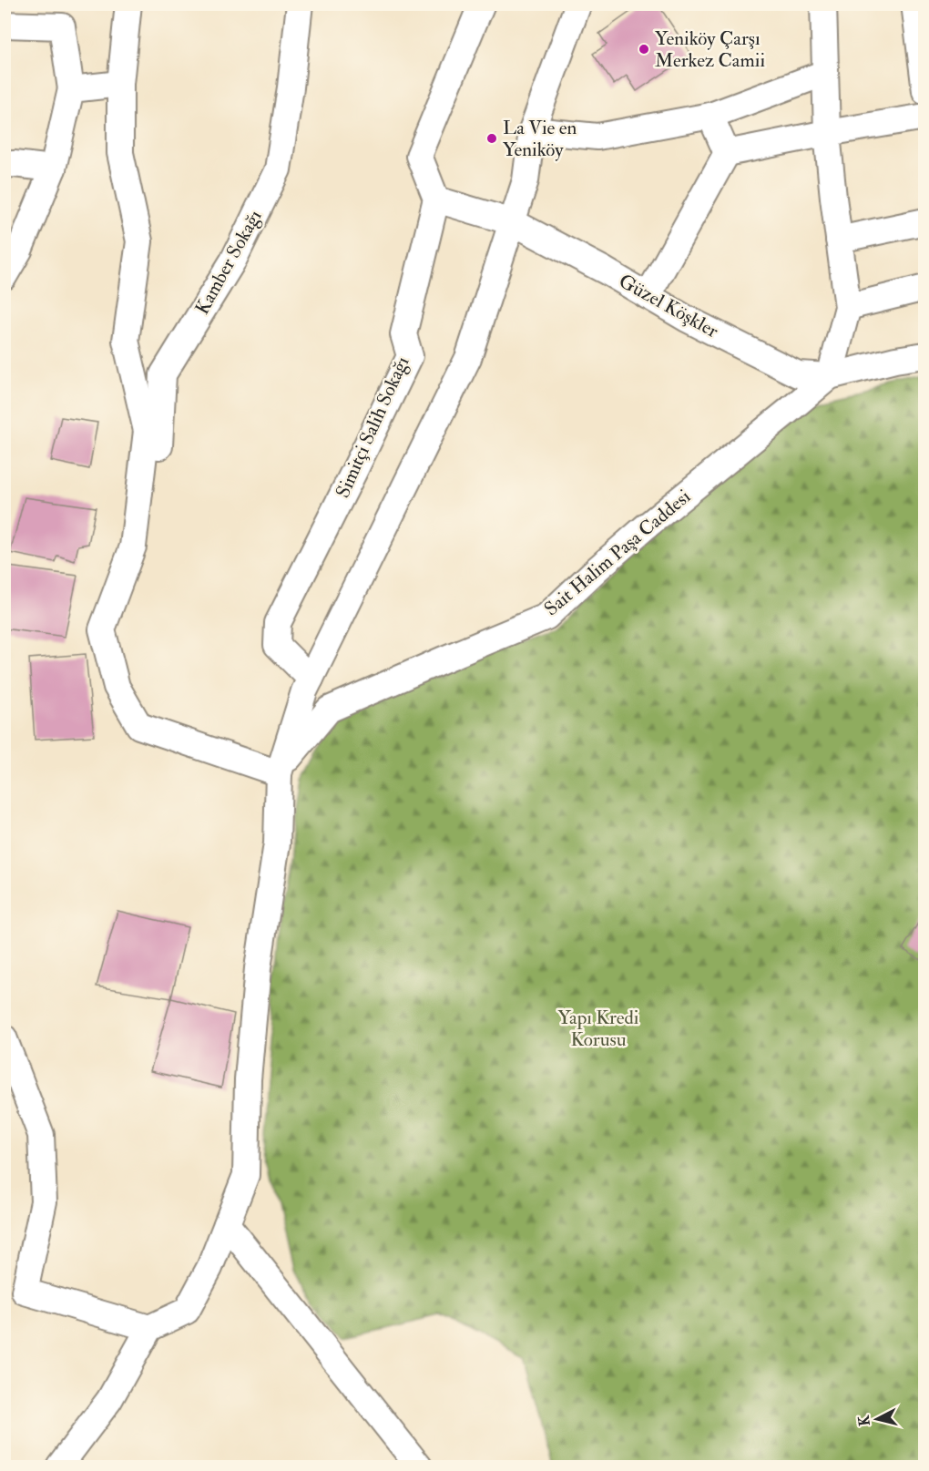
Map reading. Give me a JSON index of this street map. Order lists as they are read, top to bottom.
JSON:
{
  "streets": {
    "street": [
      "Kamber Sokağı",
      "Güzel Köşkler",
      "Simitçi Salih Sokağı",
      "Sait Halim Paşa Caddesi"
    ]
  },
  "crossings": [
    ["Güzel Köşkler", "Simitçi Salih Sokağı"],
    ["Güzel Köşkler", "Sait Halim Paşa Caddesi"]
  ],
  "parks": ["Yapı Kredi Korusu"],
  "places": ["Yeniköy Çarşı Merkez Camii", "La Vie en Yeniköy"],
  "north": "left"
}
